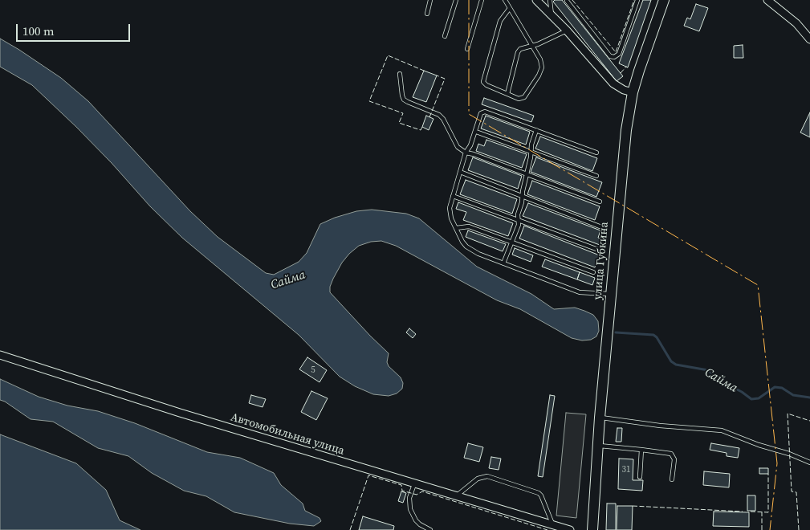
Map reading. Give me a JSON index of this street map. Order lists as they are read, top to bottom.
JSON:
{
  "streets": {
    "street": ["улица Губкина", "Автомобильная улица"]
  },
  "water": ["Сайма"],
  "house_numbers": ["5", "31"],
  "scale_bar": "100 m"
}
